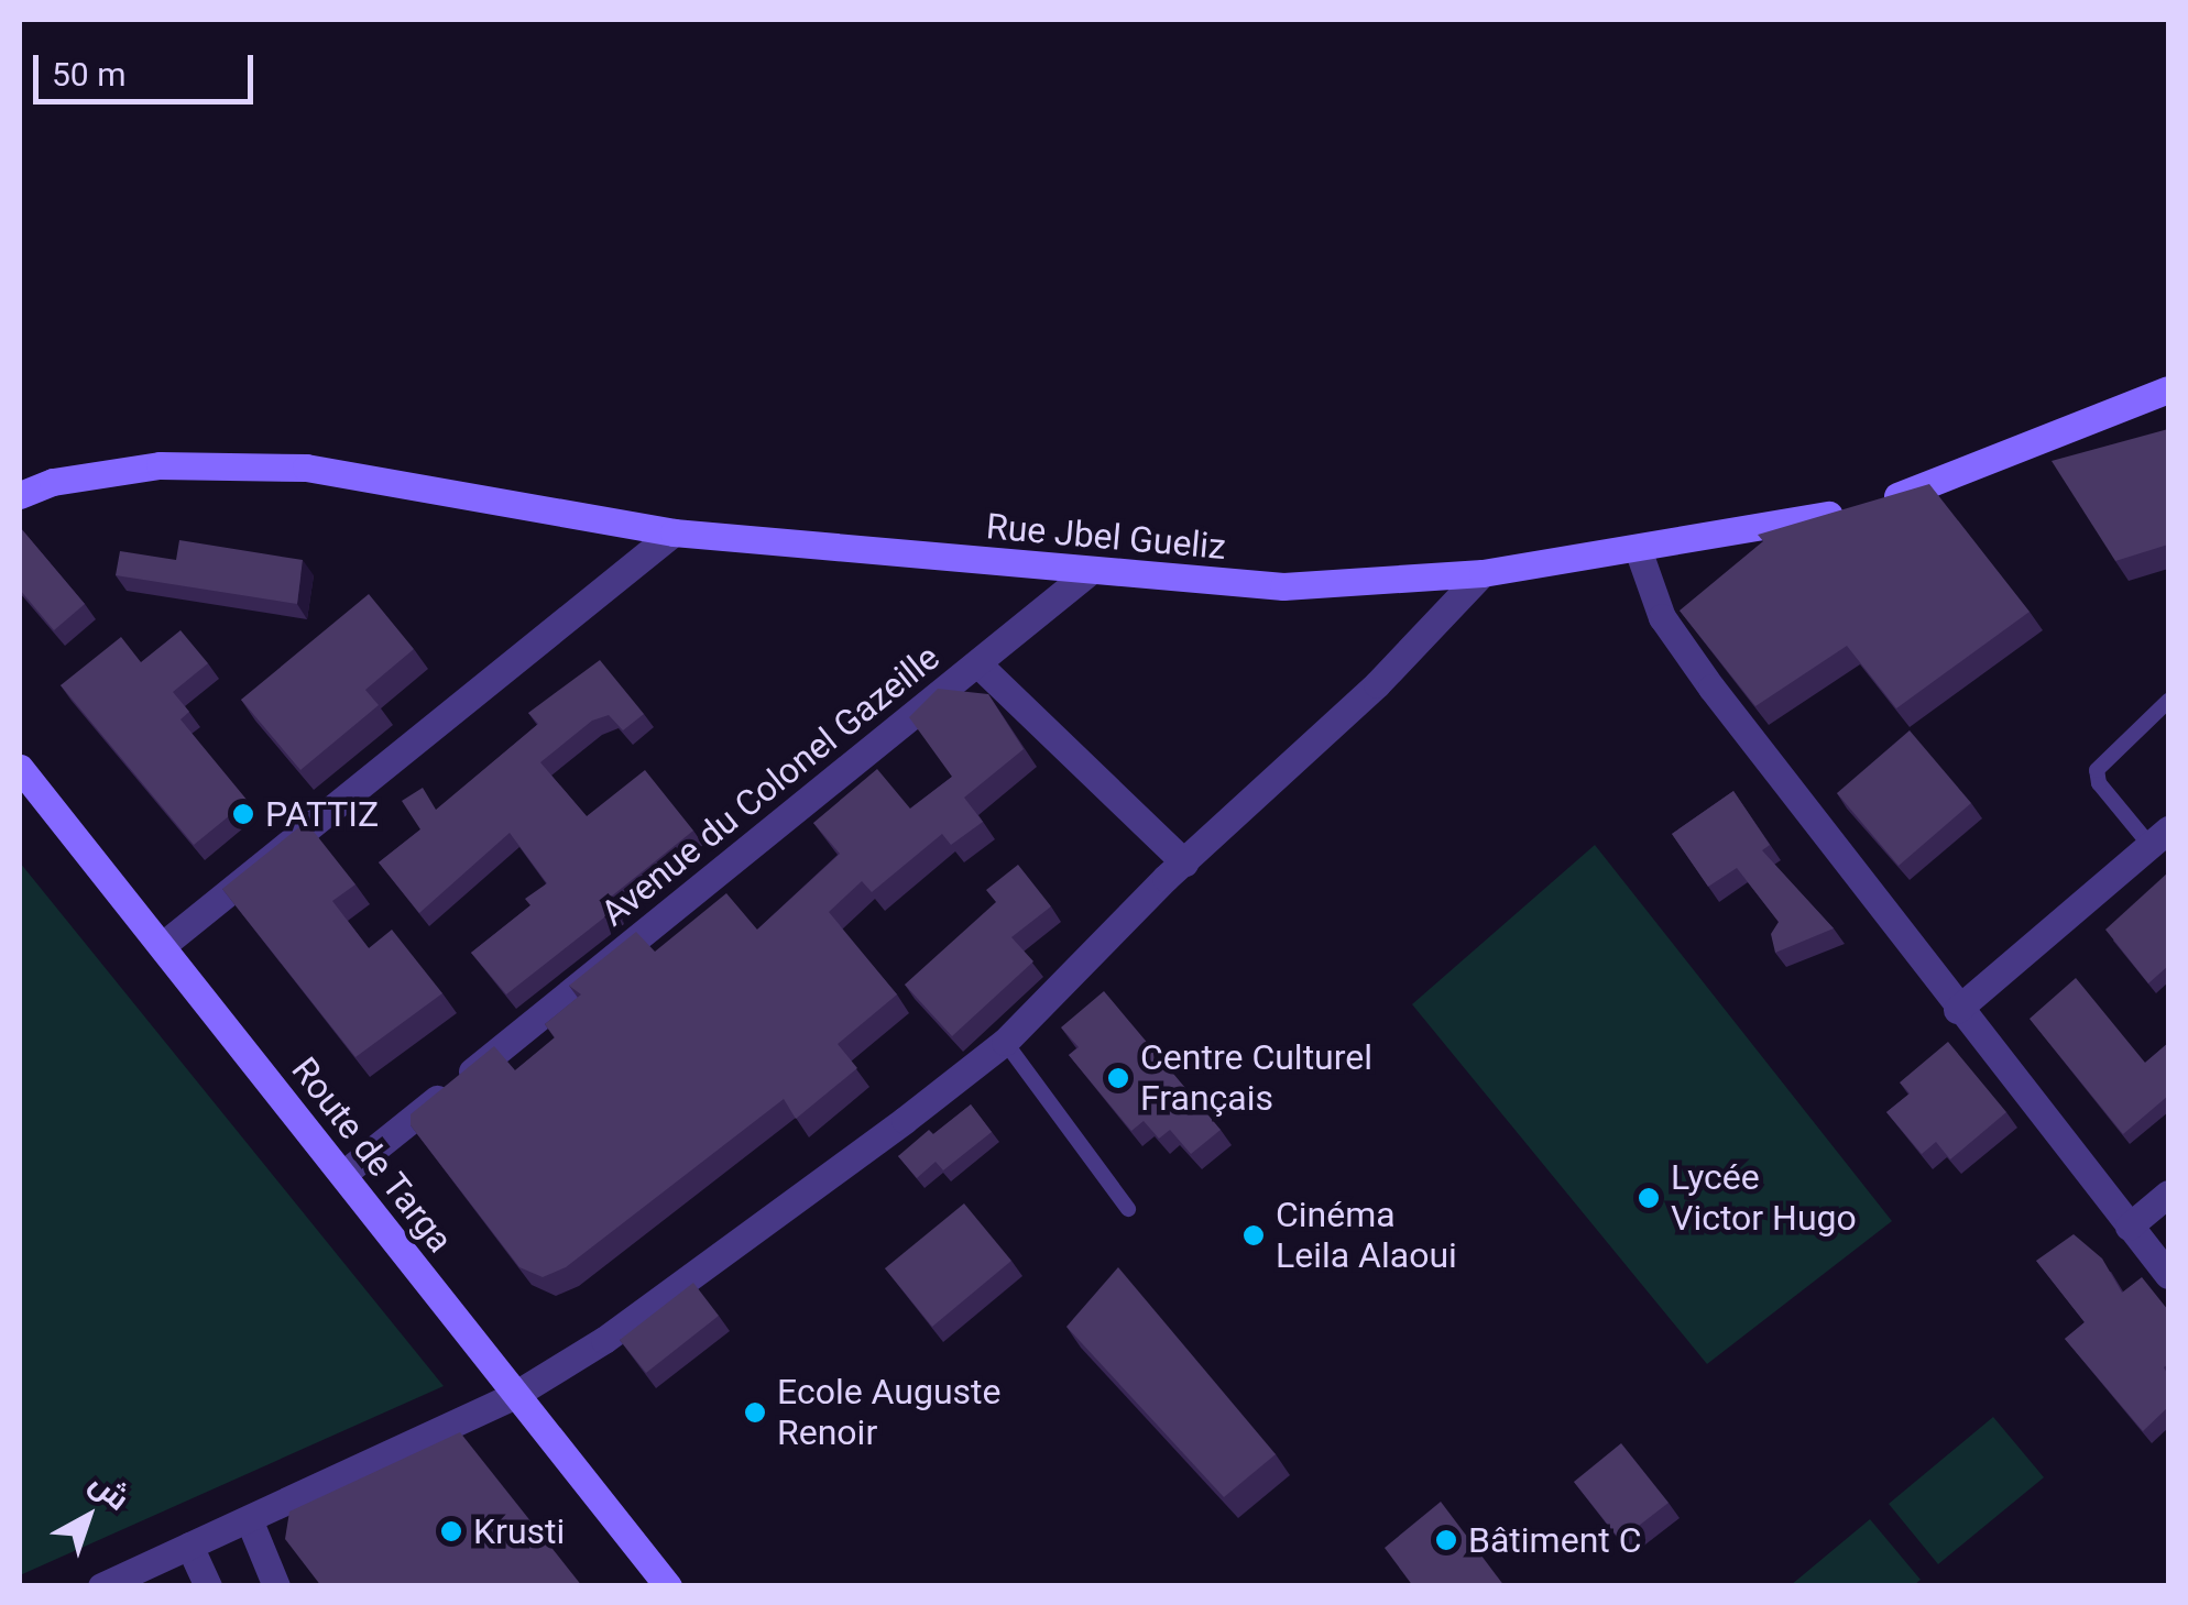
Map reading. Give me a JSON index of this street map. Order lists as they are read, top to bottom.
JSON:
{
  "streets": {
    "street": ["Rue Jbel Gueliz", "Avenue du Colonel Gazeille", "Route de Targa"]
  },
  "crossings": [
    ["Rue Jbel Gueliz", "Avenue du Colonel Gazeille"],
    ["Avenue du Colonel Gazeille", "Route de Targa"]
  ],
  "places": [
    "PATTIZ",
    "Centre Culturel Français",
    "Lycée Victor Hugo",
    "Cinéma Leila Alaoui",
    "Ecole Auguste Renoir",
    "Krusti",
    "Bâtiment C"
  ],
  "scale_bar": "50 m",
  "north": "top right"
}
